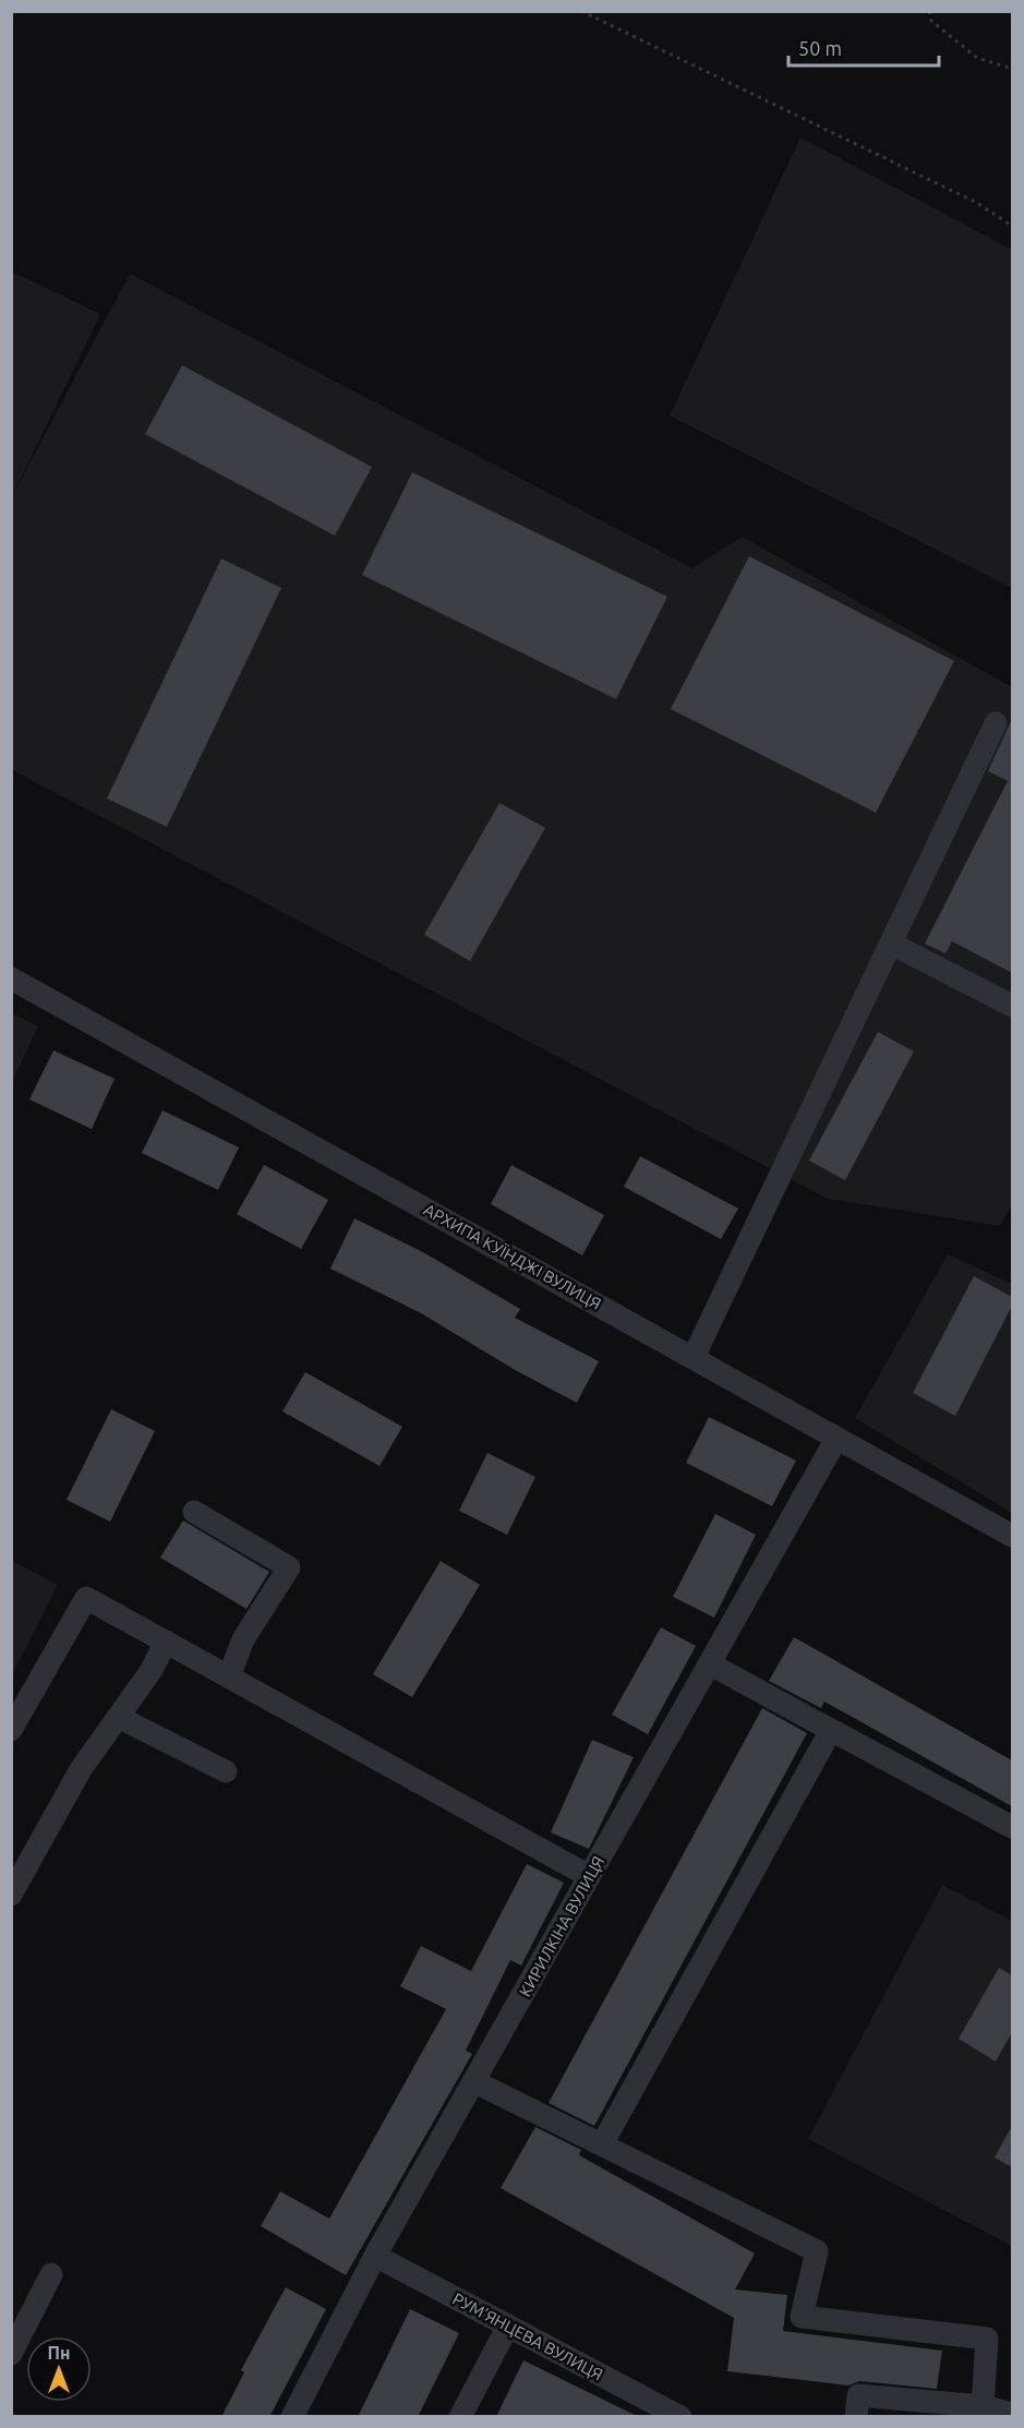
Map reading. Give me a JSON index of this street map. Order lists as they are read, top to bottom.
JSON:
{
  "streets": {
    "street": ["АРХИПА КУЇНДЖІ ВУЛИЦЯ", "КИРИЛКІНА ВУЛИЦЯ", "РУМ’ЯНЦЕВА ВУЛИЦЯ"]
  },
  "crossings": [
    ["АРХИПА КУЇНДЖІ ВУЛИЦЯ", "КИРИЛКІНА ВУЛИЦЯ"],
    ["КИРИЛКІНА ВУЛИЦЯ", "РУМ’ЯНЦЕВА ВУЛИЦЯ"]
  ],
  "scale_bar": "50 m",
  "north": "top"
}
